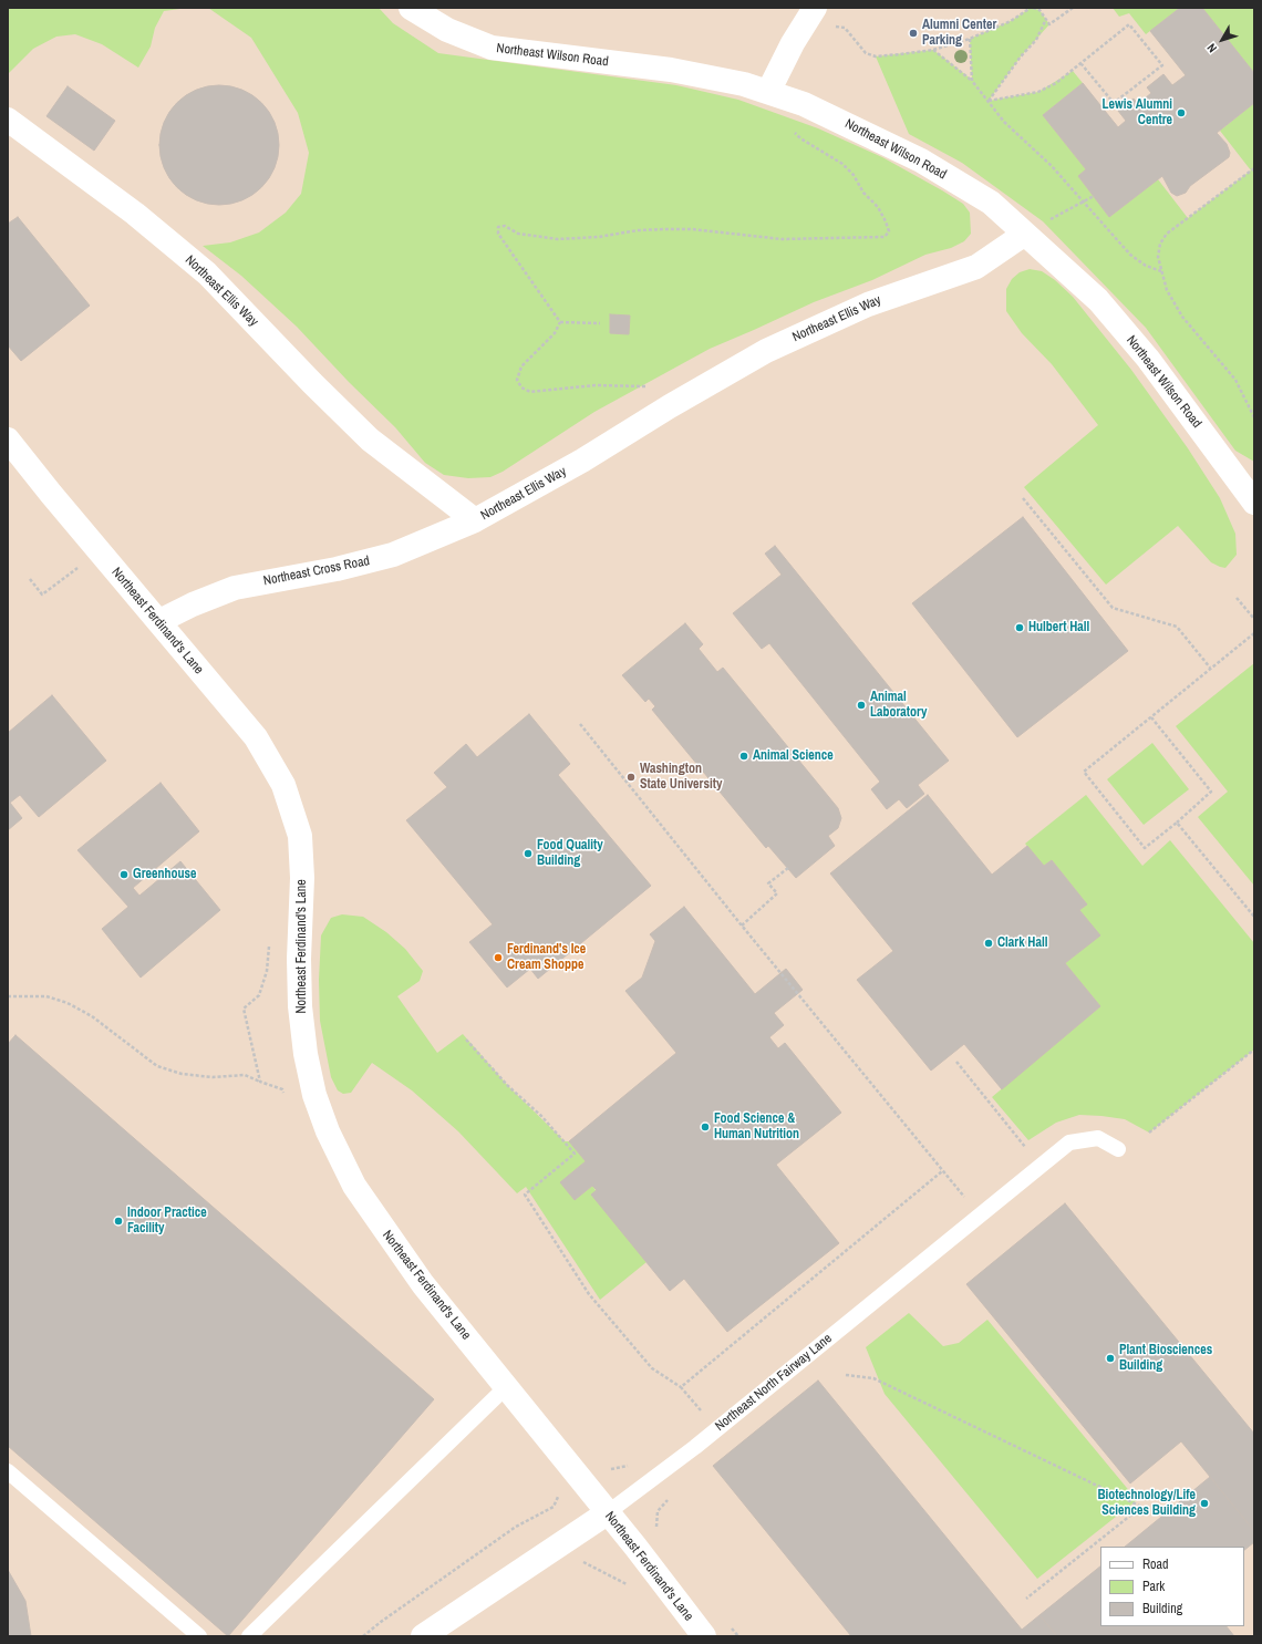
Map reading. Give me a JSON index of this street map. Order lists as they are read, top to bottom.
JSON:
{
  "streets": {
    "street": [
      "Northeast Wilson Road",
      "Northeast Ellis Way",
      "Northeast Cross Road",
      "Northeast Ferdinand's Lane",
      "Northeast North Fairway Lane"
    ]
  },
  "crossings": [
    ["Northeast Wilson Road", "Northeast Ellis Way"],
    ["Northeast Ellis Way", "Northeast Cross Road"],
    ["Northeast Cross Road", "Northeast Ferdinand's Lane"],
    ["Northeast Ferdinand's Lane", "Northeast North Fairway Lane"]
  ],
  "places": [
    "Alumni Center Parking",
    "Lewis Alumni Centre",
    "Hulbert Hall",
    "Animal Laboratory",
    "Animal Science",
    "Washington State University",
    "Food Quality Building",
    "Greenhouse",
    "Clark Hall",
    "Ferdinand's Ice Cream Shoppe",
    "Food Science & Human Nutrition",
    "Indoor Practice Facility",
    "Plant Biosciences Building",
    "Biotechnology/Life Sciences Building"
  ],
  "legend": ["Road", "Park", "Building"],
  "north": "bottom left"
}
